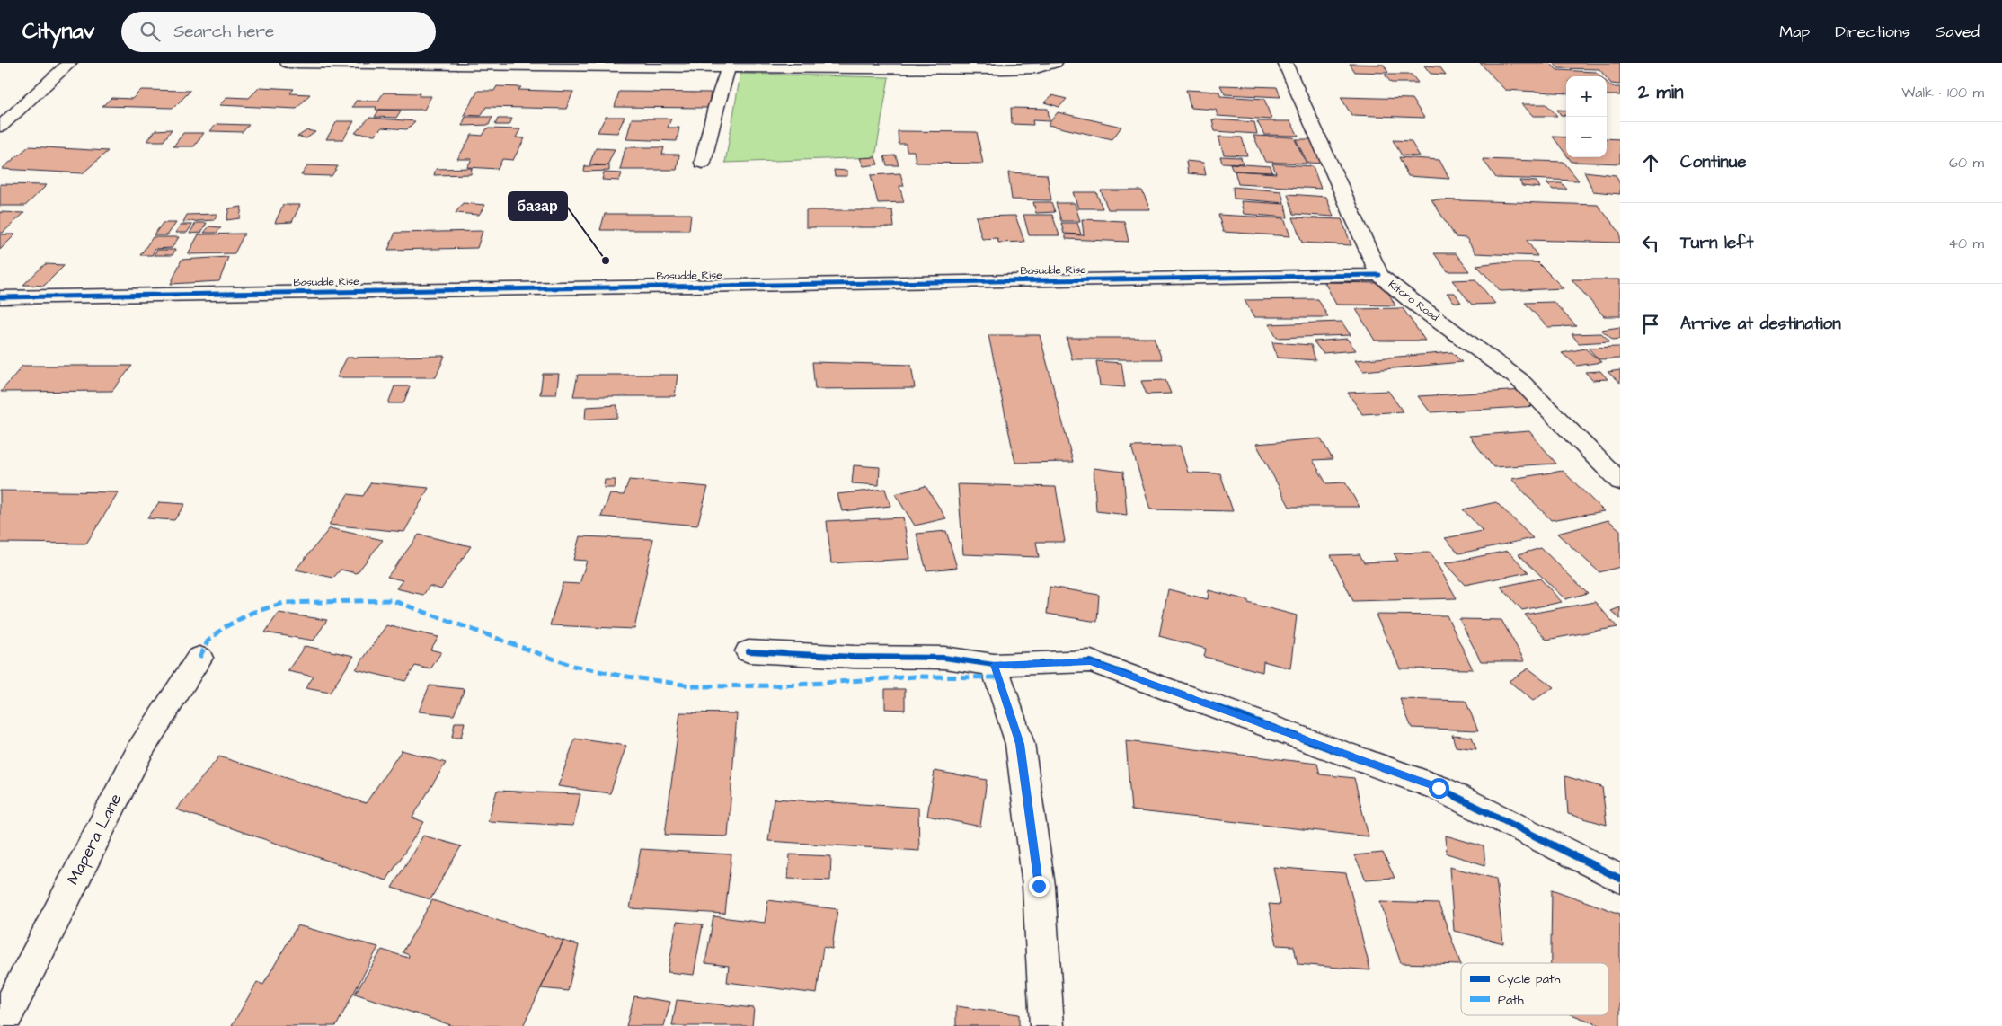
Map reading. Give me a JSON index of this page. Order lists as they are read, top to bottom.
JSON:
{
  "streets": {
    "street": ["Basudde Rise", "Kitoro Road", "Mapera Lane"]
  },
  "crossings": [
    ["Basudde Rise", "Kitoro Road"]
  ],
  "places": ["базар"],
  "legend": ["Cycle path", "Path"],
  "page": {
    "header": "Citynav",
    "search": "Search here",
    "nav": ["Map", "Directions", "Saved"],
    "heading": ["2 min", "Walk · 100 m"],
    "map_buttons": ["+", "−"],
    "list": [
      ["Continue", "60 m"],
      ["Turn left", "40 m"],
      "Arrive at destination"
    ]
  }
}
